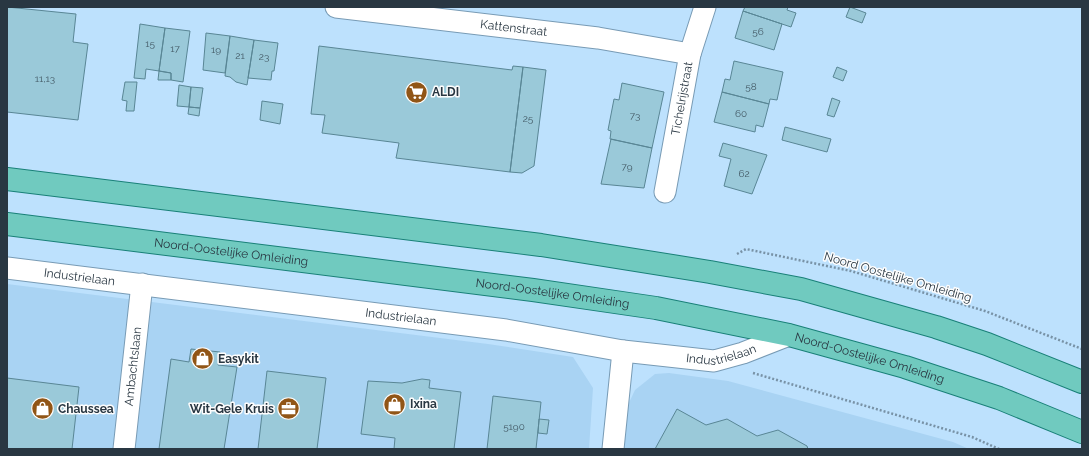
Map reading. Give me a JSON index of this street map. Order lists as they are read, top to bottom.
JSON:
{
  "streets": {
    "main road": ["Noord-Oostelijke Omleiding"],
    "street": [
      "Kattenstraat",
      "Tichelrijstraat",
      "Industrielaan",
      "Ambachtslaan"
    ],
    "path": ["Noord Oostelijke Omleiding"]
  },
  "crossings": [
    ["Kattenstraat", "Tichelrijstraat"],
    ["Noord-Oostelijke Omleiding", "Industrielaan"],
    ["Industrielaan", "Ambachtslaan"]
  ],
  "places": {
    "supermarket": ["ALDI"],
    "shop": ["Easykit", "Ixina", "Chaussea"],
    "office": ["Wit-Gele Kruis"]
  },
  "house_numbers": [
    "56",
    "15",
    "17",
    "19",
    "21",
    "23",
    "11,13",
    "58",
    "60",
    "73",
    "25",
    "79",
    "62",
    "5190"
  ]
}
